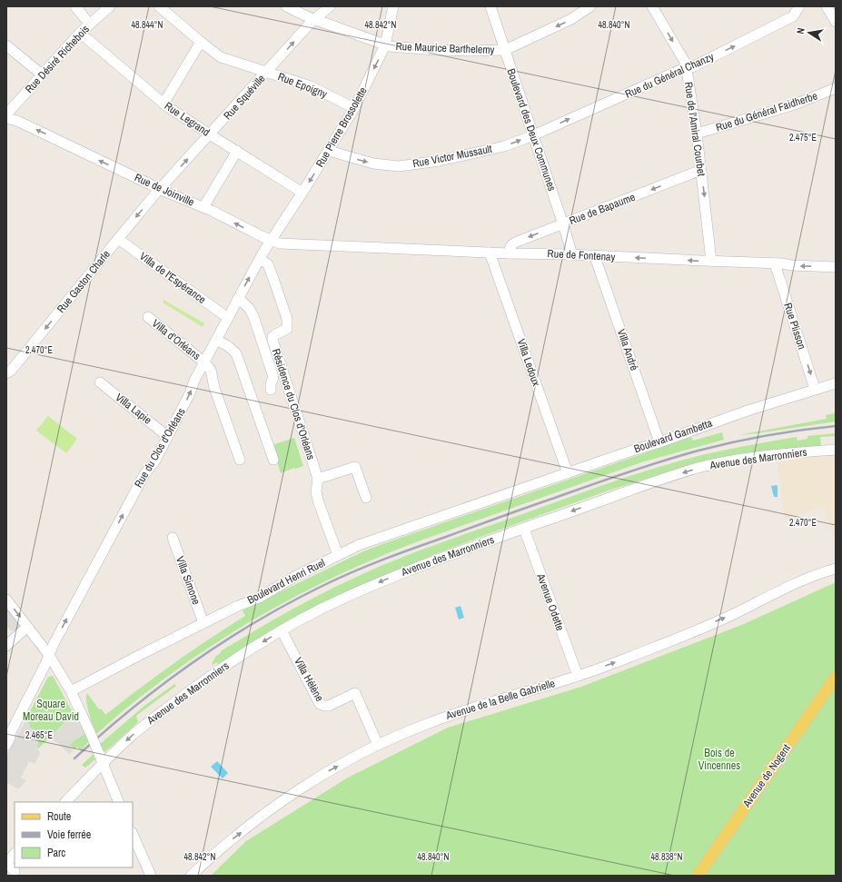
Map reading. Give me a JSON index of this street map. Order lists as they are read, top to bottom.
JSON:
{
  "streets": {
    "main road": ["Avenue de Nogent"],
    "street": [
      "Rue Maurice Barthelemy",
      "Rue Désiré Richebois",
      "Rue du Général Chanzy",
      "Rue Epoigny",
      "Rue Squéville",
      "Rue du Général Faidherbe",
      "Rue Legrand",
      "Rue Pierre Brossolette",
      "Rue de l'Amiral Courbet",
      "Boulevard des Deux Communes",
      "Rue Victor Mussault",
      "Rue de Joinville",
      "Rue de Bapaume",
      "Rue de Fontenay",
      "Villa de l'Espérance",
      "Rue Gaston Charle",
      "Rue Plisson",
      "Villa d'Orléans",
      "Villa André",
      "Villa Ledoux",
      "Résidence du Clos d'Orléans",
      "Villa Lapie",
      "Boulevard Gambetta",
      "Rue du Clos d'Orléans",
      "Avenue des Marronniers",
      "Villa Simone",
      "Boulevard Henri Ruel",
      "Avenue Odette",
      "Villa Hélène",
      "Avenue de la Belle Gabrielle"
    ]
  },
  "crossings": [
    ["Rue Maurice Barthelemy", "Rue Squéville"],
    ["Rue Maurice Barthelemy", "Rue Pierre Brossolette"],
    ["Rue Maurice Barthelemy", "Boulevard des Deux Communes"],
    ["Rue Désiré Richebois", "Rue Legrand"],
    ["Rue du Général Chanzy", "Rue de l'Amiral Courbet"],
    ["Rue du Général Chanzy", "Boulevard des Deux Communes"],
    ["Rue du Général Chanzy", "Rue Victor Mussault"],
    ["Rue Epoigny", "Rue Squéville"],
    ["Rue Epoigny", "Rue Pierre Brossolette"],
    ["Rue Squéville", "Rue Legrand"],
    ["Rue Squéville", "Rue de Joinville"],
    ["Rue Squéville", "Rue Gaston Charle"],
    ["Rue du Général Faidherbe", "Rue de l'Amiral Courbet"],
    ["Rue Legrand", "Rue Pierre Brossolette"],
    ["Rue Pierre Brossolette", "Rue Victor Mussault"],
    ["Rue Pierre Brossolette", "Rue de Joinville"],
    ["Rue Pierre Brossolette", "Rue du Clos d'Orléans"],
    ["Rue de l'Amiral Courbet", "Rue de Bapaume"],
    ["Rue de l'Amiral Courbet", "Rue de Fontenay"],
    ["Boulevard des Deux Communes", "Rue Victor Mussault"],
    ["Boulevard des Deux Communes", "Rue de Bapaume"],
    ["Boulevard des Deux Communes", "Rue de Fontenay"],
    ["Rue de Joinville", "Rue de Fontenay"],
    ["Rue de Joinville", "Rue Gaston Charle"],
    ["Rue de Joinville", "Rue du Clos d'Orléans"],
    ["Rue de Bapaume", "Rue de Fontenay"],
    ["Rue de Fontenay", "Rue Plisson"],
    ["Rue de Fontenay", "Villa André"],
    ["Rue de Fontenay", "Villa Ledoux"],
    ["Villa de l'Espérance", "Rue Gaston Charle"],
    ["Villa de l'Espérance", "Rue du Clos d'Orléans"],
    ["Rue Plisson", "Boulevard Gambetta"],
    ["Villa d'Orléans", "Rue du Clos d'Orléans"],
    ["Villa André", "Boulevard Gambetta"],
    ["Villa Ledoux", "Boulevard Gambetta"],
    ["Résidence du Clos d'Orléans", "Rue du Clos d'Orléans"],
    ["Résidence du Clos d'Orléans", "Boulevard Henri Ruel"],
    ["Villa Lapie", "Rue du Clos d'Orléans"],
    ["Boulevard Gambetta", "Boulevard Henri Ruel"],
    ["Avenue des Marronniers", "Avenue Odette"],
    ["Avenue des Marronniers", "Villa Hélène"],
    ["Villa Simone", "Boulevard Henri Ruel"],
    ["Avenue Odette", "Avenue de la Belle Gabrielle"],
    ["Villa Hélène", "Avenue de la Belle Gabrielle"]
  ],
  "one_way": [
    "Rue du Général Chanzy",
    "Rue Pierre Brossolette",
    "Rue de l'Amiral Courbet",
    "Rue Victor Mussault",
    "Rue de Joinville",
    "Rue de Bapaume",
    "Rue Gaston Charle",
    "Rue Plisson",
    "Rue du Clos d'Orléans",
    "Avenue des Marronniers",
    "Avenue de la Belle Gabrielle"
  ],
  "parks": ["Square Moreau David", "Bois de Vincennes"],
  "legend": ["Route", "Voie ferrée", "Parc"],
  "north": "left",
  "coordinates": [
    "48.844°N",
    "48.842°N",
    "48.840°N",
    "2.475°E",
    "2.470°E",
    "2.465°E",
    "48.838°N"
  ]
}
